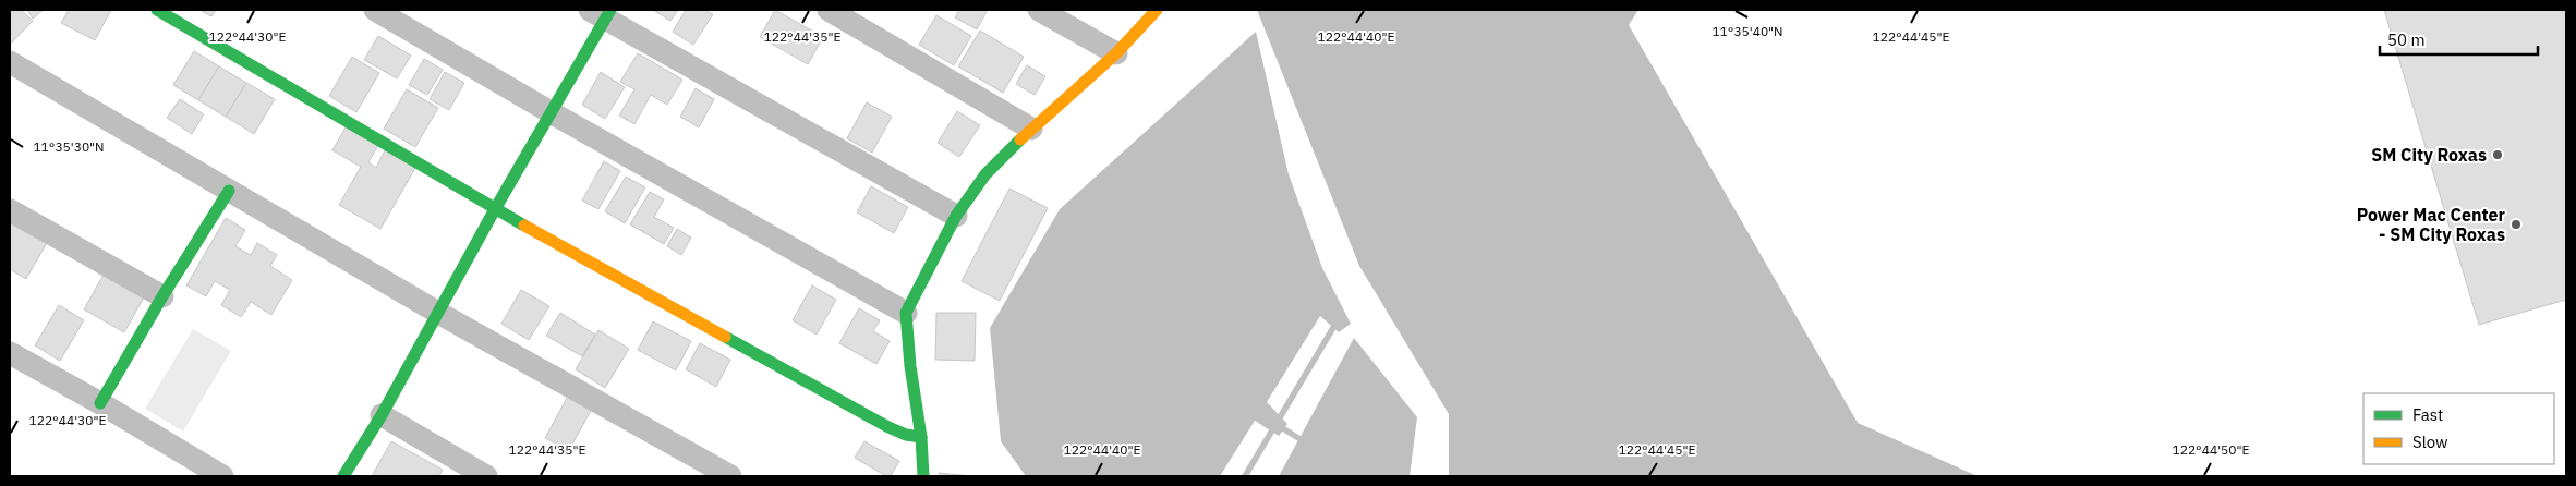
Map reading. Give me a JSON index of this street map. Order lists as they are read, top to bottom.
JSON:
{
  "places": ["SM City Roxas", "Power Mac Center - SM City Roxas"],
  "legend": ["Fast", "Slow"],
  "scale_bar": "50 m",
  "coordinates": [
    "11°35'40\"N",
    "122°44'30\"E",
    "122°44'35\"E",
    "122°44'45\"E",
    "122°44'40\"E",
    "11°35'30\"N",
    "122°44'50\"E"
  ]
}
